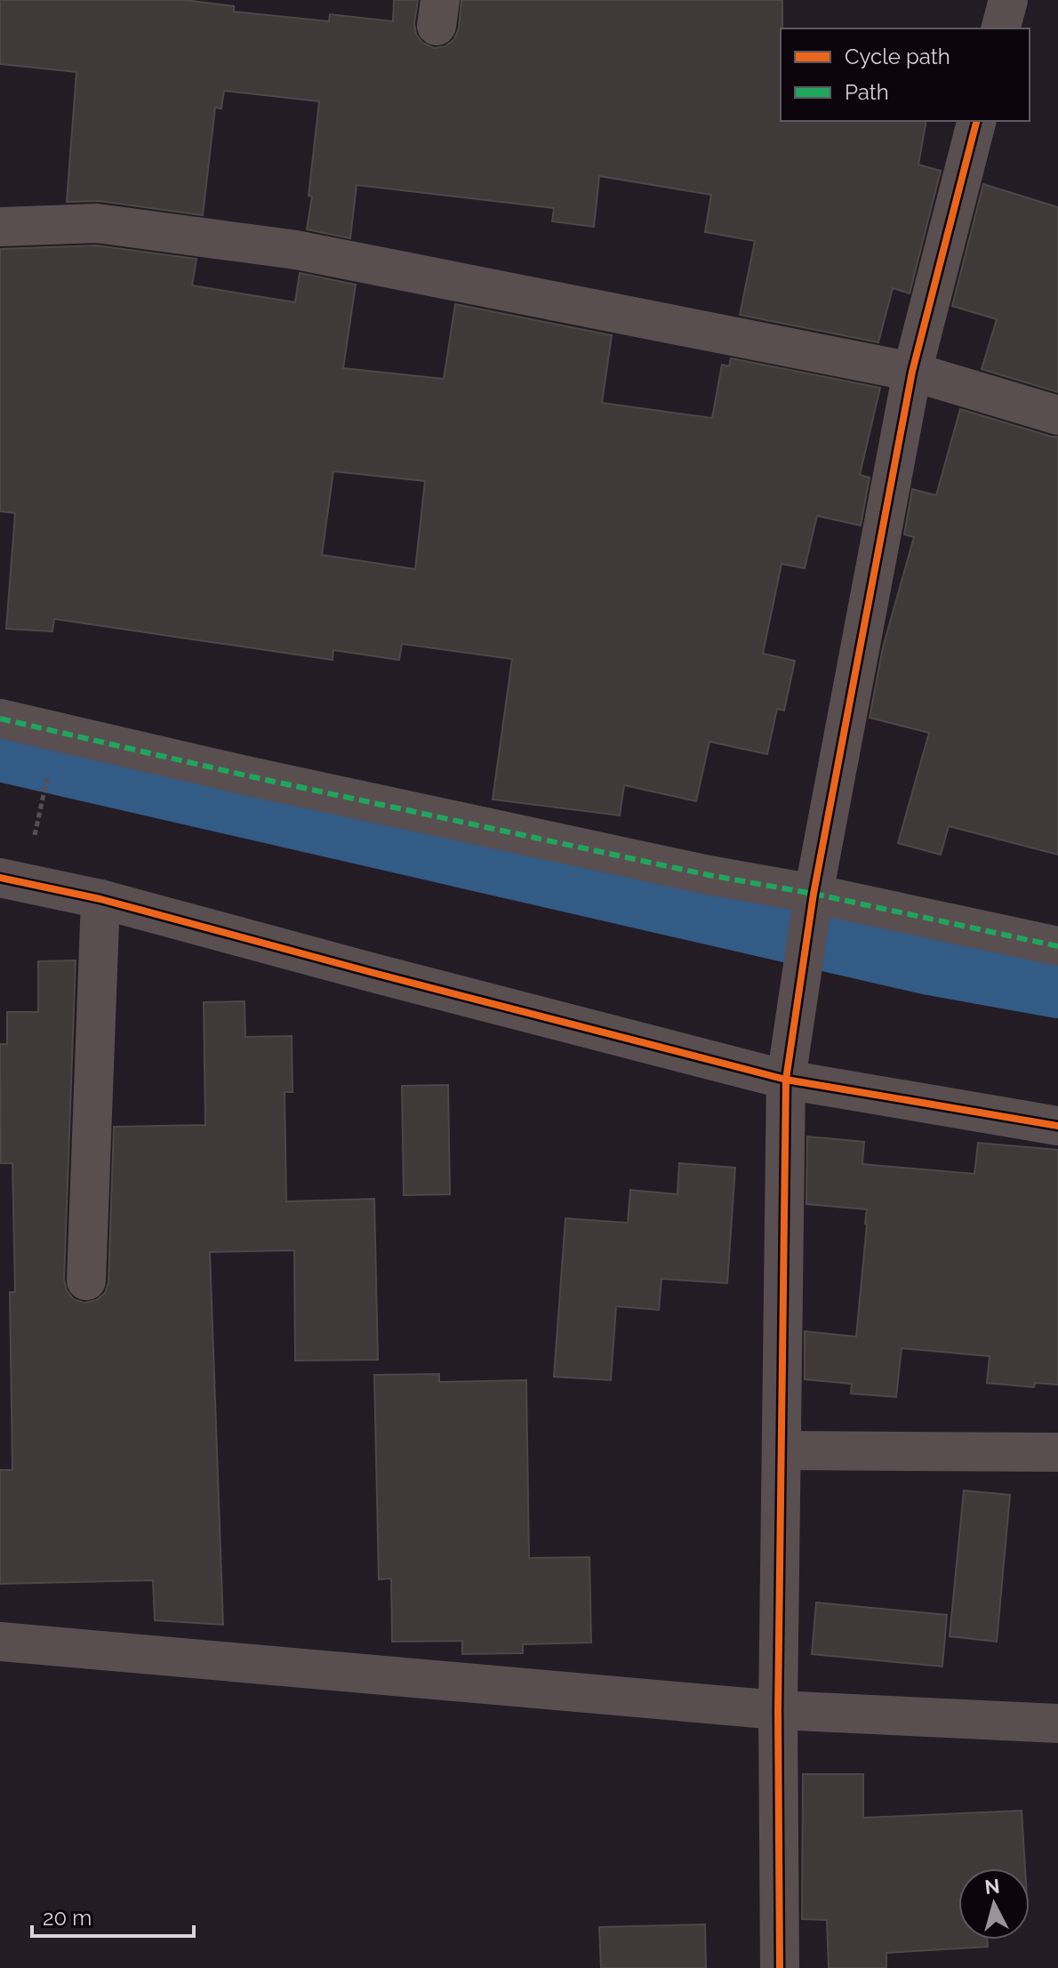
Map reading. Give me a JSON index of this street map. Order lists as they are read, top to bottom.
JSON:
{
  "legend": ["Cycle path", "Path"],
  "scale_bar": "20 m",
  "north": "top"
}
